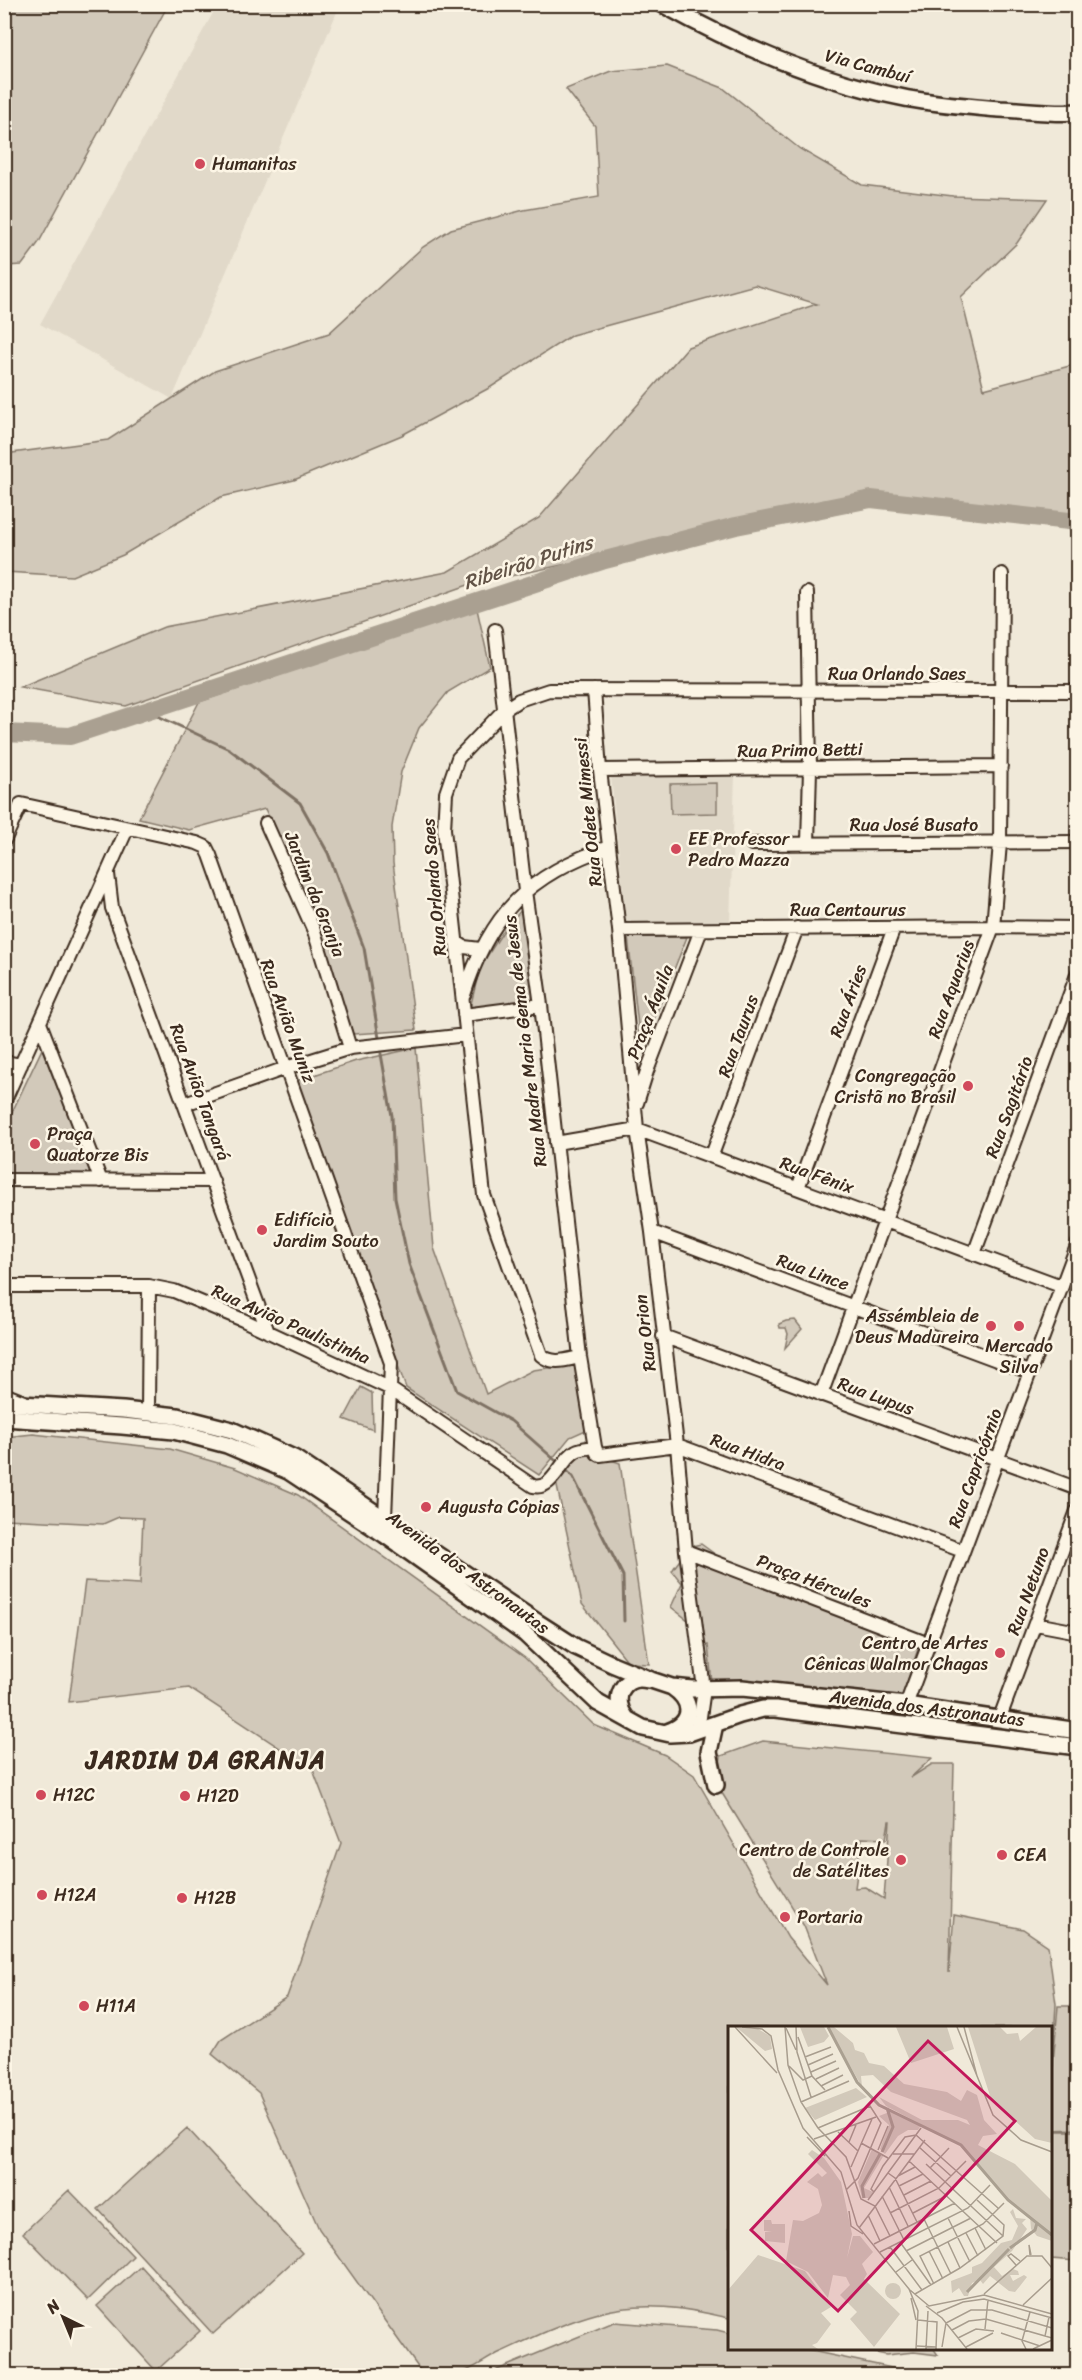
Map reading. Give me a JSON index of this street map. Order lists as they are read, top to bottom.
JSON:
{
  "streets": {
    "main road": ["Via Cambuí", "Avenida dos Astronautas"],
    "street": [
      "Rua Orlando Saes",
      "Rua Primo Betti",
      "Rua Odete Mimessi",
      "Rua José Busato",
      "Jardim da Granja",
      "Rua Centaurus",
      "Rua Aquarius",
      "Rua Áries",
      "Praça Áquila",
      "Rua Avião Muniz",
      "Rua Taurus",
      "Rua Madre Maria Gema de Jesus",
      "Rua Avião Tangará",
      "Rua Sagitário",
      "Rua Fênix",
      "Rua Lince",
      "Rua Avião Paulistinha",
      "Rua Orion",
      "Rua Lupus",
      "Rua Hidra",
      "Rua Capricórnio",
      "Praça Hércules",
      "Rua Netuno"
    ]
  },
  "crossings": [
    ["Rua Orlando Saes", "Rua Odete Mimessi"],
    ["Rua Orlando Saes", "Rua Aquarius"],
    ["Rua Orlando Saes", "Rua Madre Maria Gema de Jesus"],
    ["Rua Primo Betti", "Rua Odete Mimessi"],
    ["Rua Primo Betti", "Rua Aquarius"],
    ["Rua Odete Mimessi", "Rua Centaurus"],
    ["Rua Odete Mimessi", "Rua Orion"],
    ["Rua José Busato", "Rua Aquarius"],
    ["Rua Centaurus", "Rua Aquarius"],
    ["Rua Centaurus", "Rua Áries"],
    ["Rua Centaurus", "Praça Áquila"],
    ["Rua Centaurus", "Rua Taurus"],
    ["Rua Centaurus", "Rua Orion"],
    ["Rua Aquarius", "Rua Fênix"],
    ["Rua Aquarius", "Rua Lince"],
    ["Rua Aquarius", "Rua Lupus"],
    ["Rua Áries", "Rua Fênix"],
    ["Praça Áquila", "Rua Orion"],
    ["Rua Avião Muniz", "Rua Avião Paulistinha"],
    ["Rua Avião Muniz", "Avenida dos Astronautas"],
    ["Rua Taurus", "Rua Fênix"],
    ["Rua Madre Maria Gema de Jesus", "Rua Fênix"],
    ["Rua Madre Maria Gema de Jesus", "Rua Avião Paulistinha"],
    ["Rua Madre Maria Gema de Jesus", "Rua Hidra"],
    ["Rua Avião Tangará", "Rua Avião Paulistinha"],
    ["Rua Sagitário", "Rua Fênix"],
    ["Rua Fênix", "Rua Orion"],
    ["Rua Fênix", "Rua Capricórnio"],
    ["Rua Lince", "Rua Orion"],
    ["Rua Lince", "Rua Capricórnio"],
    ["Rua Avião Paulistinha", "Rua Hidra"],
    ["Rua Orion", "Rua Lupus"],
    ["Rua Orion", "Rua Hidra"],
    ["Rua Orion", "Avenida dos Astronautas"],
    ["Rua Orion", "Praça Hércules"],
    ["Rua Lupus", "Rua Capricórnio"],
    ["Rua Hidra", "Rua Capricórnio"],
    ["Rua Capricórnio", "Avenida dos Astronautas"],
    ["Rua Capricórnio", "Praça Hércules"],
    ["Avenida dos Astronautas", "Rua Netuno"]
  ],
  "districts": ["JARDIM DA GRANJA"],
  "water": ["Ribeirão Putins"],
  "places": [
    "Humanitas",
    "EE Professor Pedro Mazza",
    "Congregação Cristã no Brasil",
    "Praça Quatorze Bis",
    "Edifício Jardim Souto",
    "Assémbleia de Deus Madureira",
    "Mercado Silva",
    "Augusta Cópias",
    "Centro de Artes Cênicas Walmor Chagas",
    "H12C",
    "H12D",
    "CEA",
    "Centro de Controle de Satélites",
    "H12A",
    "H12B",
    "Portaria",
    "H11A"
  ],
  "north": "top left"
}
